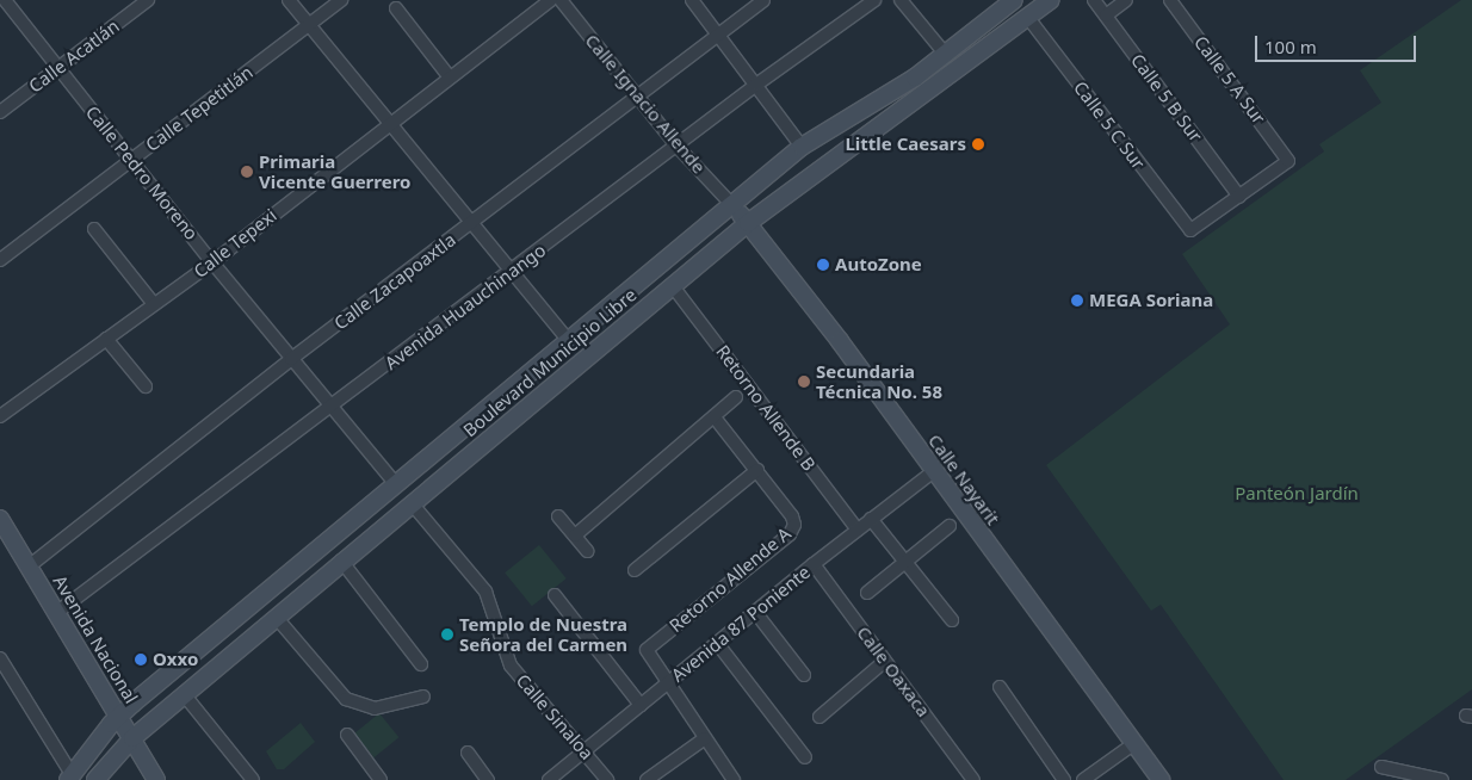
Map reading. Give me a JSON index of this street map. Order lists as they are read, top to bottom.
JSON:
{
  "streets": {
    "main road": ["Boulevard Municipio Libre", "Calle Nayarit", "Avenida Nacional"],
    "street": [
      "Calle Acatlán",
      "Calle 5 A Sur",
      "Calle 5 B Sur",
      "Calle Ignacio Allende",
      "Calle Tepetitlán",
      "Calle 5 C Sur",
      "Calle Pedro Moreno",
      "Calle Tepexi",
      "Calle Zacapoaxtla",
      "Avenida Huauchinango",
      "Retorno Allende B",
      "Retorno Allende A",
      "Avenida 87 Poniente",
      "Calle Oaxaca",
      "Calle Sinaloa"
    ]
  },
  "crossings": [
    ["Calle Acatlán", "Calle Pedro Moreno"],
    ["Calle 5 A Sur", "Calle 5 B Sur"],
    ["Calle 5 A Sur", "Calle 5 C Sur"],
    ["Calle 5 B Sur", "Calle 5 C Sur"],
    ["Calle Ignacio Allende", "Calle Zacapoaxtla"],
    ["Calle Ignacio Allende", "Avenida Huauchinango"],
    ["Calle Ignacio Allende", "Boulevard Municipio Libre"],
    ["Calle Ignacio Allende", "Calle Nayarit"],
    ["Calle Tepetitlán", "Calle Pedro Moreno"],
    ["Calle 5 C Sur", "Boulevard Municipio Libre"],
    ["Calle Pedro Moreno", "Calle Tepexi"],
    ["Calle Pedro Moreno", "Calle Zacapoaxtla"],
    ["Calle Pedro Moreno", "Avenida Huauchinango"],
    ["Calle Pedro Moreno", "Boulevard Municipio Libre"],
    ["Calle Zacapoaxtla", "Avenida Nacional"],
    ["Avenida Huauchinango", "Avenida Nacional"],
    ["Boulevard Municipio Libre", "Retorno Allende B"],
    ["Boulevard Municipio Libre", "Calle Nayarit"],
    ["Boulevard Municipio Libre", "Avenida Nacional"],
    ["Boulevard Municipio Libre", "Calle Sinaloa"],
    ["Retorno Allende B", "Avenida 87 Poniente"],
    ["Calle Nayarit", "Avenida 87 Poniente"],
    ["Retorno Allende A", "Avenida 87 Poniente"],
    ["Avenida 87 Poniente", "Calle Oaxaca"],
    ["Avenida 87 Poniente", "Calle Sinaloa"]
  ],
  "parks": ["Panteón Jardín"],
  "places": [
    "Little Caesars",
    "Primaria Vicente Guerrero",
    "AutoZone",
    "MEGA Soriana",
    "Secundaria Técnica No. 58",
    "Templo de Nuestra Señora del Carmen",
    "Oxxo"
  ],
  "scale_bar": "100 m"
}
